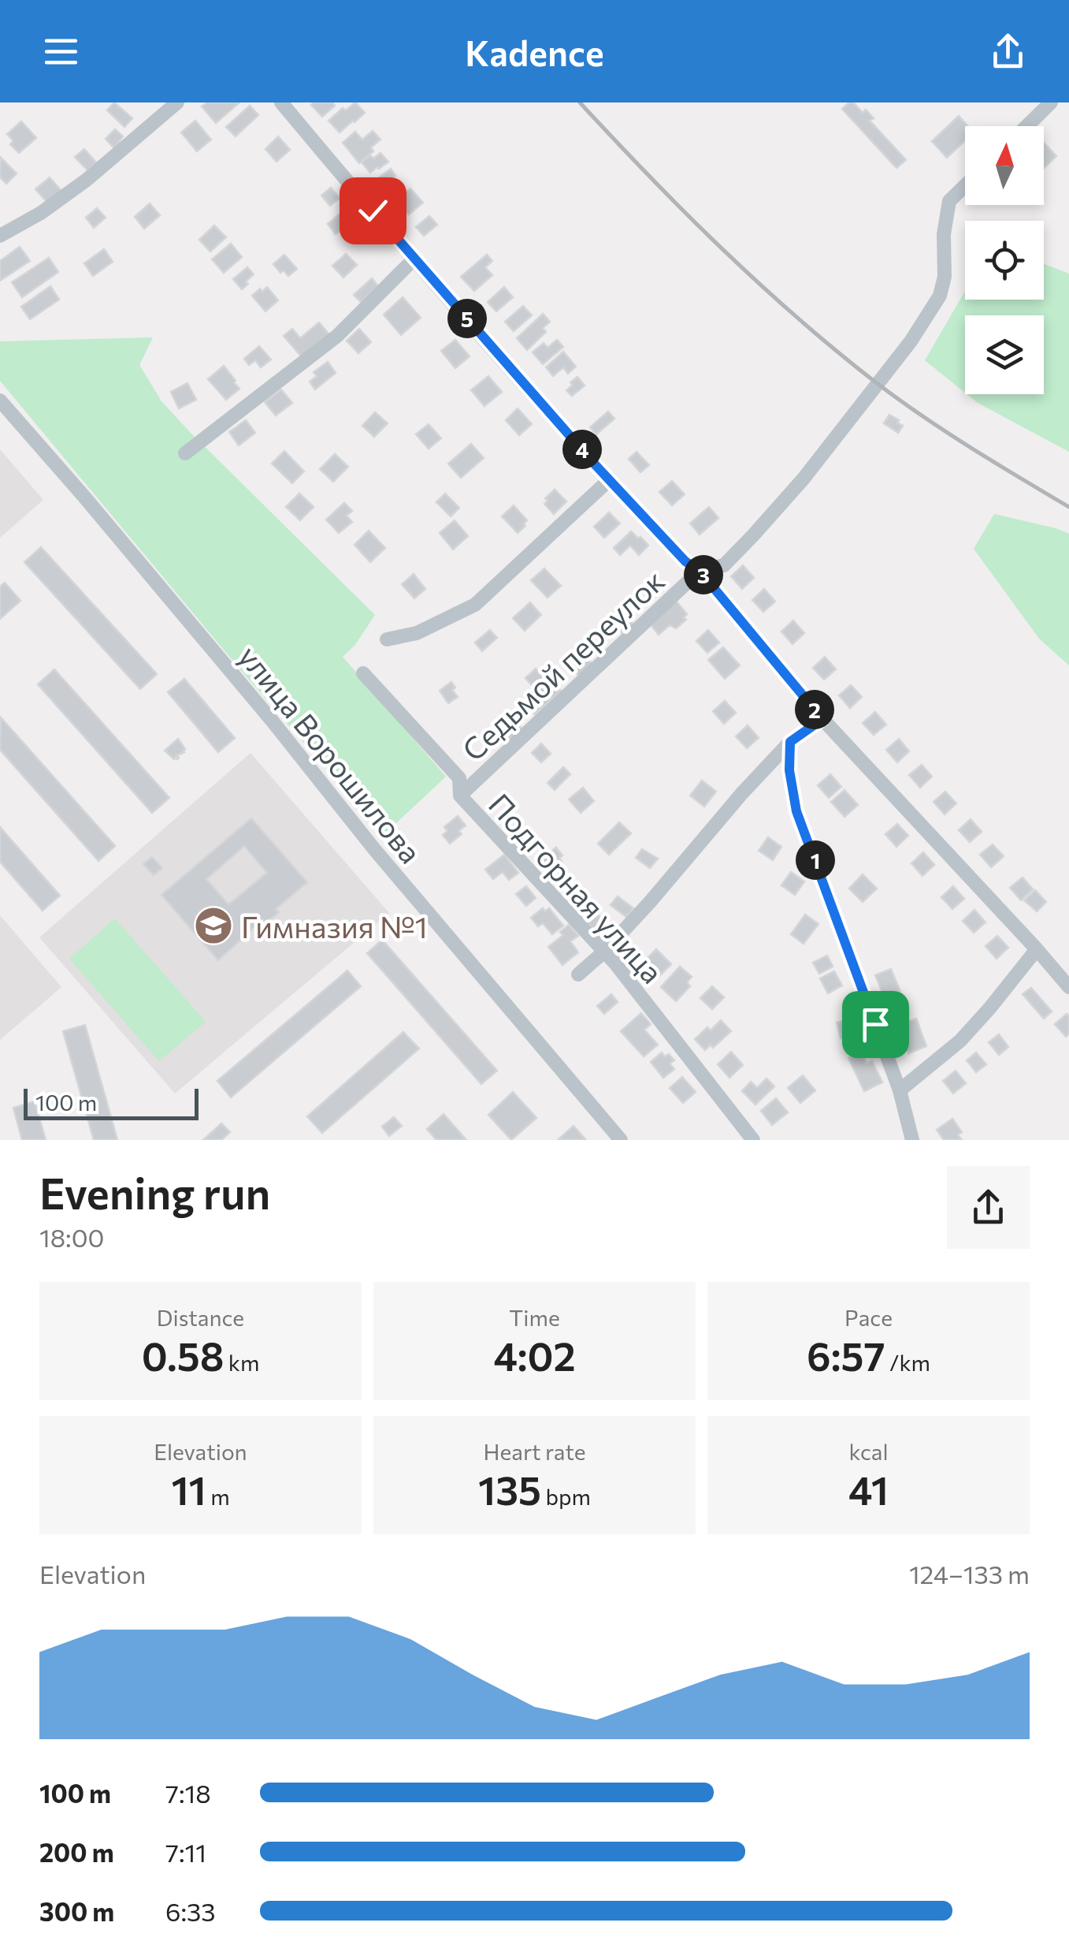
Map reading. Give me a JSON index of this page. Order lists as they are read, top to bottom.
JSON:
{
  "streets": {
    "street": ["Седьмой переулок", "улица Ворошилова", "Подгорная улица"]
  },
  "crossings": [
    ["Седьмой переулок", "Подгорная улица"]
  ],
  "places": {
    "school or university": ["Гимназия №1"]
  },
  "scale_bar": "100 m",
  "north": "top",
  "page": {
    "header": "Kadence",
    "pins": [
      "5",
      "4",
      "3",
      "2",
      "1"
    ],
    "scale": "100 m",
    "heading": ["Evening run", "18:00"],
    "stats": [
      ["Distance", "0.58 km"],
      ["Time", "4:02"],
      ["Pace", "6:57 /km"],
      ["Elevation", "11 m"],
      ["Heart rate", "135 bpm"],
      ["kcal", "41"]
    ],
    "chart": ["Elevation", "124–133 m"],
    "list": [
      {
        "name": "100 m",
        "note": "7:18"
      },
      {
        "name": "200 m",
        "note": "7:11"
      },
      {
        "name": "300 m",
        "note": "6:33"
      }
    ]
  }
}
